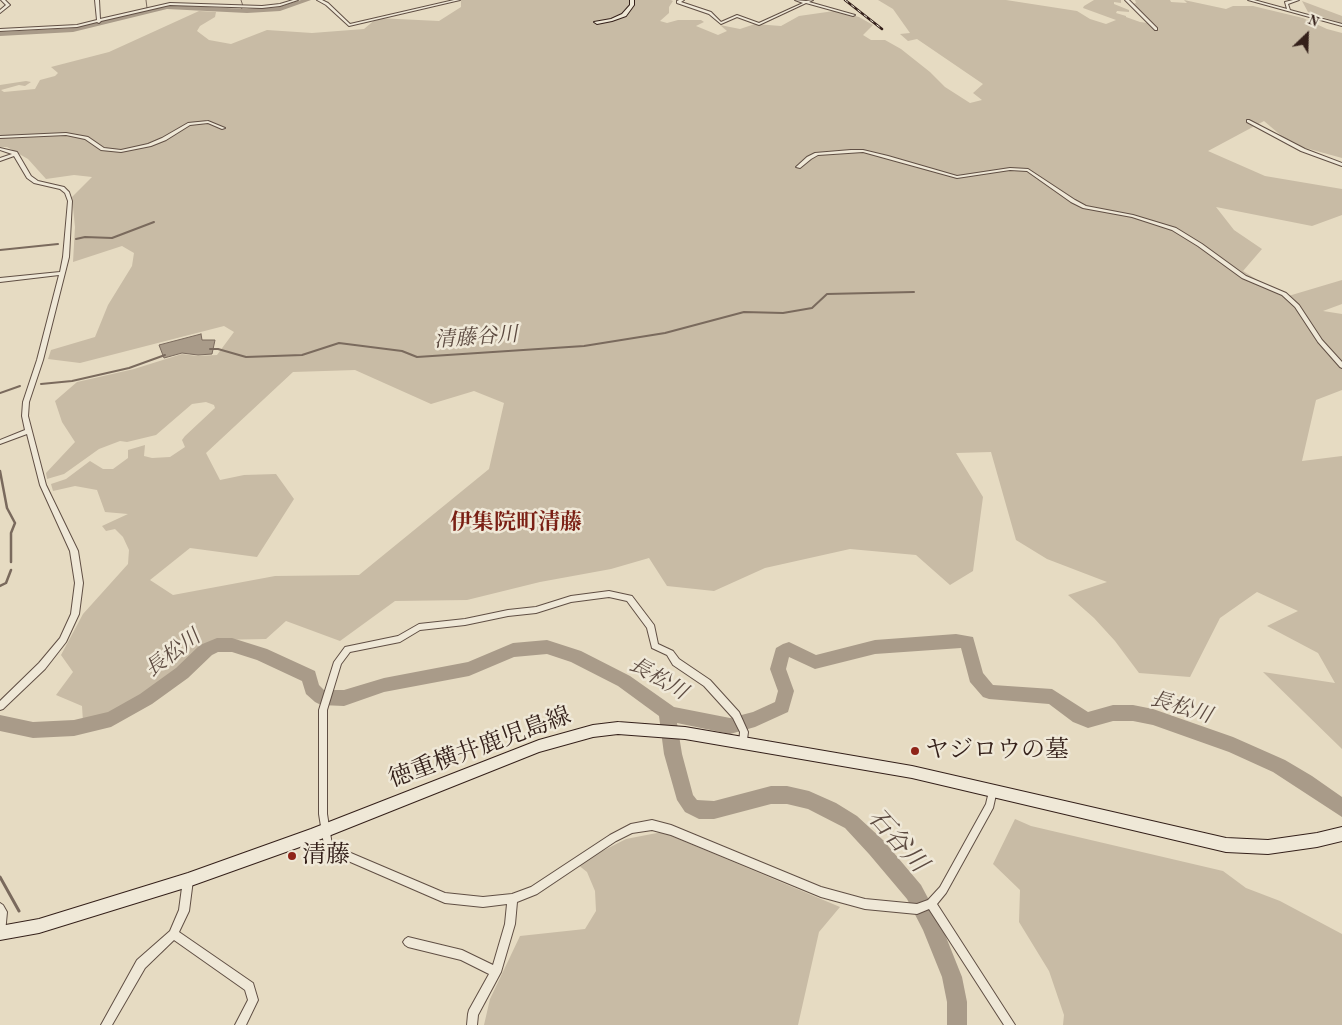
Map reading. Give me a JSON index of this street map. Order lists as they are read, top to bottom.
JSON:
{
  "streets": {
    "main road": ["徳重横井鹿児島線"]
  },
  "districts": ["伊集院町清藤"],
  "water": ["清藤谷川", "長松川", "石谷川"],
  "places": ["ヤジロウの墓", "清藤"],
  "north": "top right"
}
